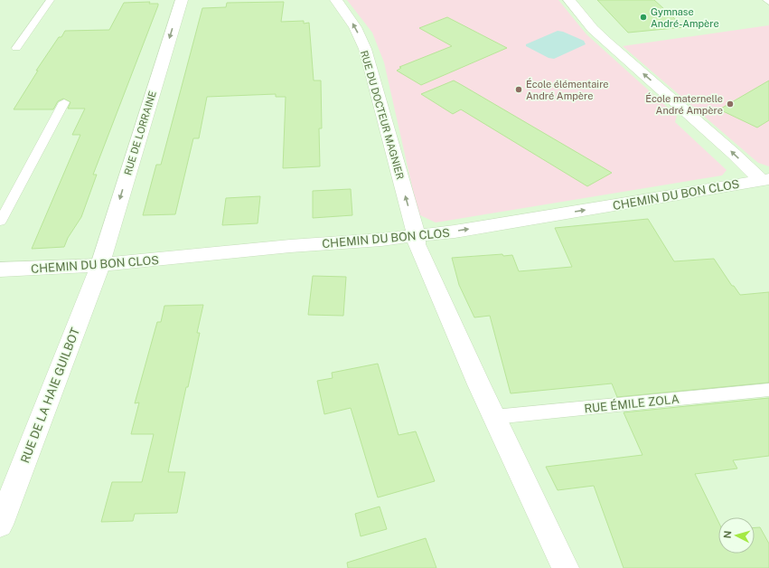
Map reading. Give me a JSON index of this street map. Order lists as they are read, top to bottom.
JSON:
{
  "streets": {
    "street": [
      "RUE DU DOCTEUR MAGNIER",
      "RUE DE LORRAINE",
      "CHEMIN DU BON CLOS",
      "RUE DE LA HAIE GUILBOT"
    ],
    "lane": ["RUE ÉMILE ZOLA"]
  },
  "crossings": [
    ["RUE DU DOCTEUR MAGNIER", "CHEMIN DU BON CLOS"],
    ["RUE DE LORRAINE", "CHEMIN DU BON CLOS"],
    ["RUE DE LORRAINE", "RUE DE LA HAIE GUILBOT"],
    ["CHEMIN DU BON CLOS", "RUE DE LA HAIE GUILBOT"]
  ],
  "one_way": ["RUE DU DOCTEUR MAGNIER", "RUE DE LORRAINE", "CHEMIN DU BON CLOS"],
  "places": ["Gymnase André-Ampère", "École élémentaire André Ampère", "École maternelle André Ampère"],
  "north": "left"
}
